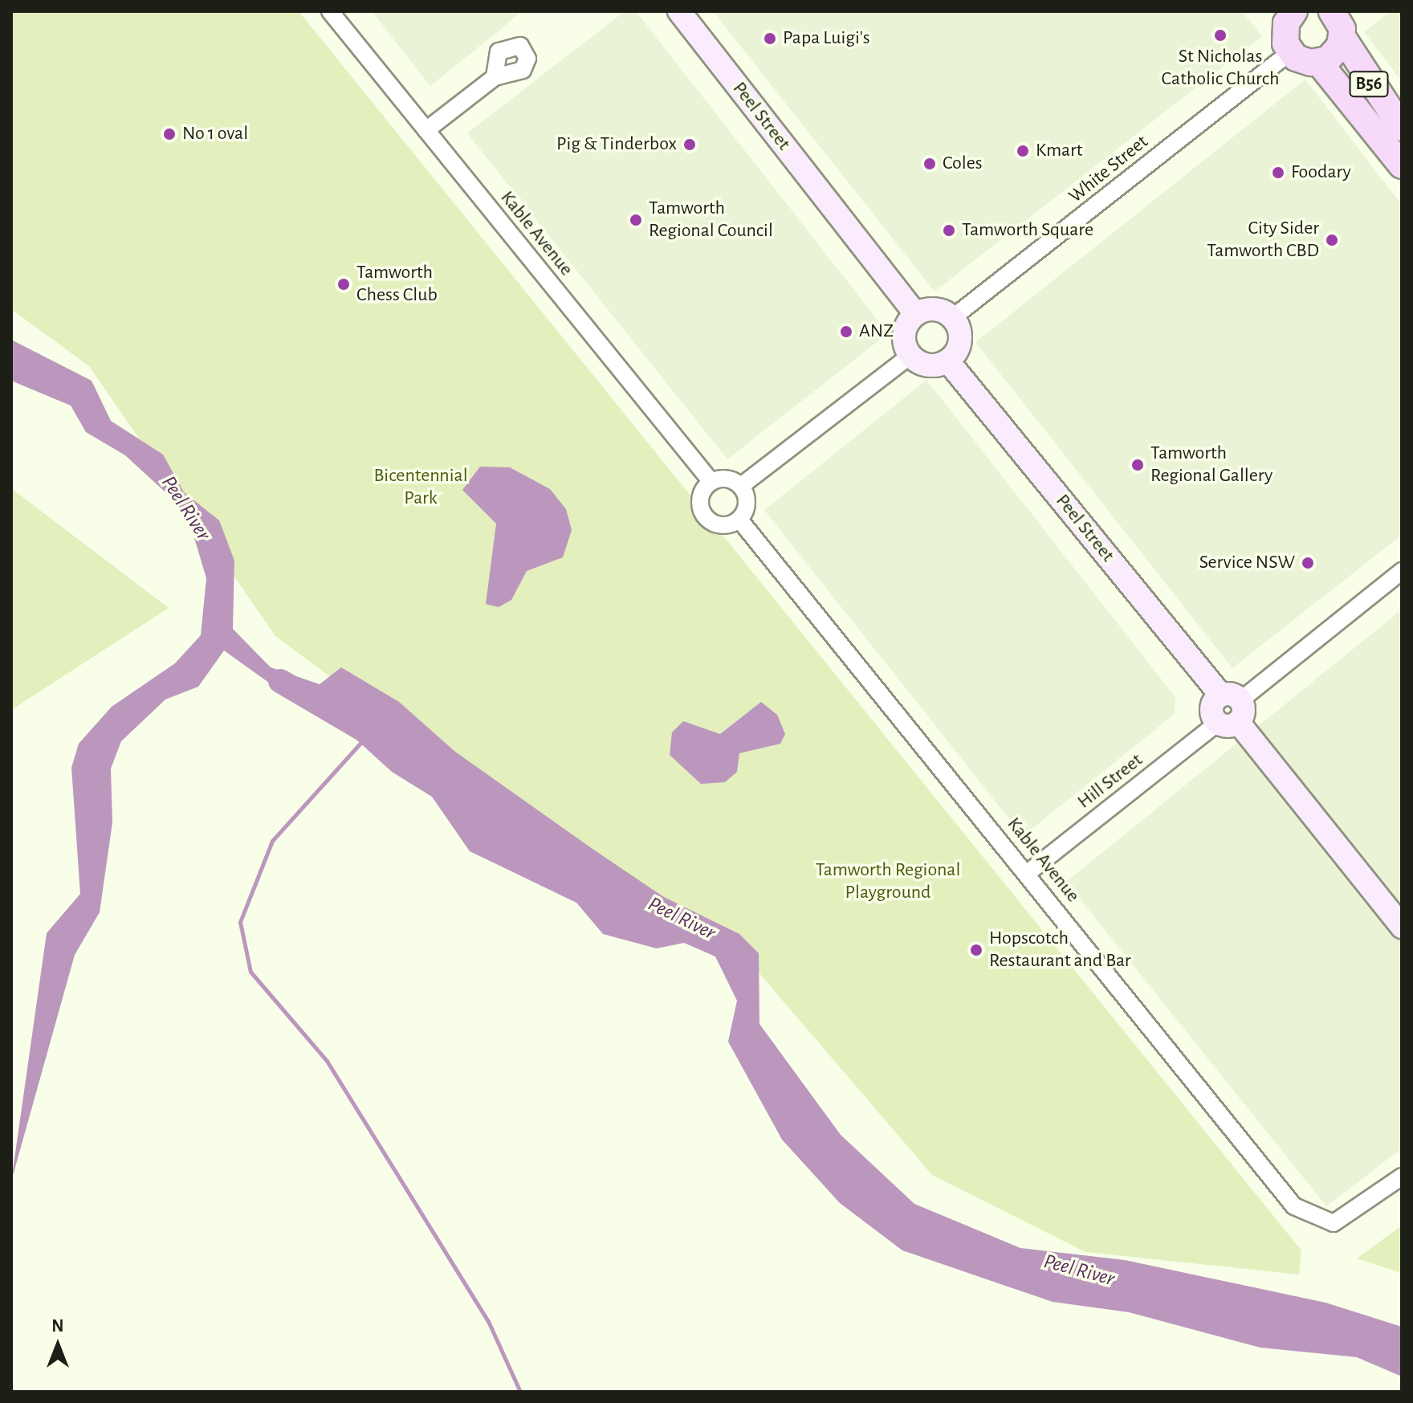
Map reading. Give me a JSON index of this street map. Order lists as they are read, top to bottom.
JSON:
{
  "streets": {
    "main road": ["B56", "Peel Street"],
    "street": ["White Street", "Kable Avenue", "Hill Street"]
  },
  "crossings": [
    ["Peel Street", "White Street"],
    ["Peel Street", "Hill Street"],
    ["Kable Avenue", "Hill Street"]
  ],
  "water": ["Peel River"],
  "parks": ["Bicentennial Park", "Tamworth Regional Playground"],
  "places": [
    "St Nicholas Catholic Church",
    "Papa Luigi's",
    "No 1 oval",
    "Pig & Tinderbox",
    "Kmart",
    "Coles",
    "Foodary",
    "Tamworth Regional Council",
    "Tamworth Square",
    "City Sider Tamworth CBD",
    "Tamworth Chess Club",
    "ANZ",
    "Tamworth Regional Gallery",
    "Service NSW",
    "Hopscotch Restaurant and Bar"
  ],
  "north": "top"
}
